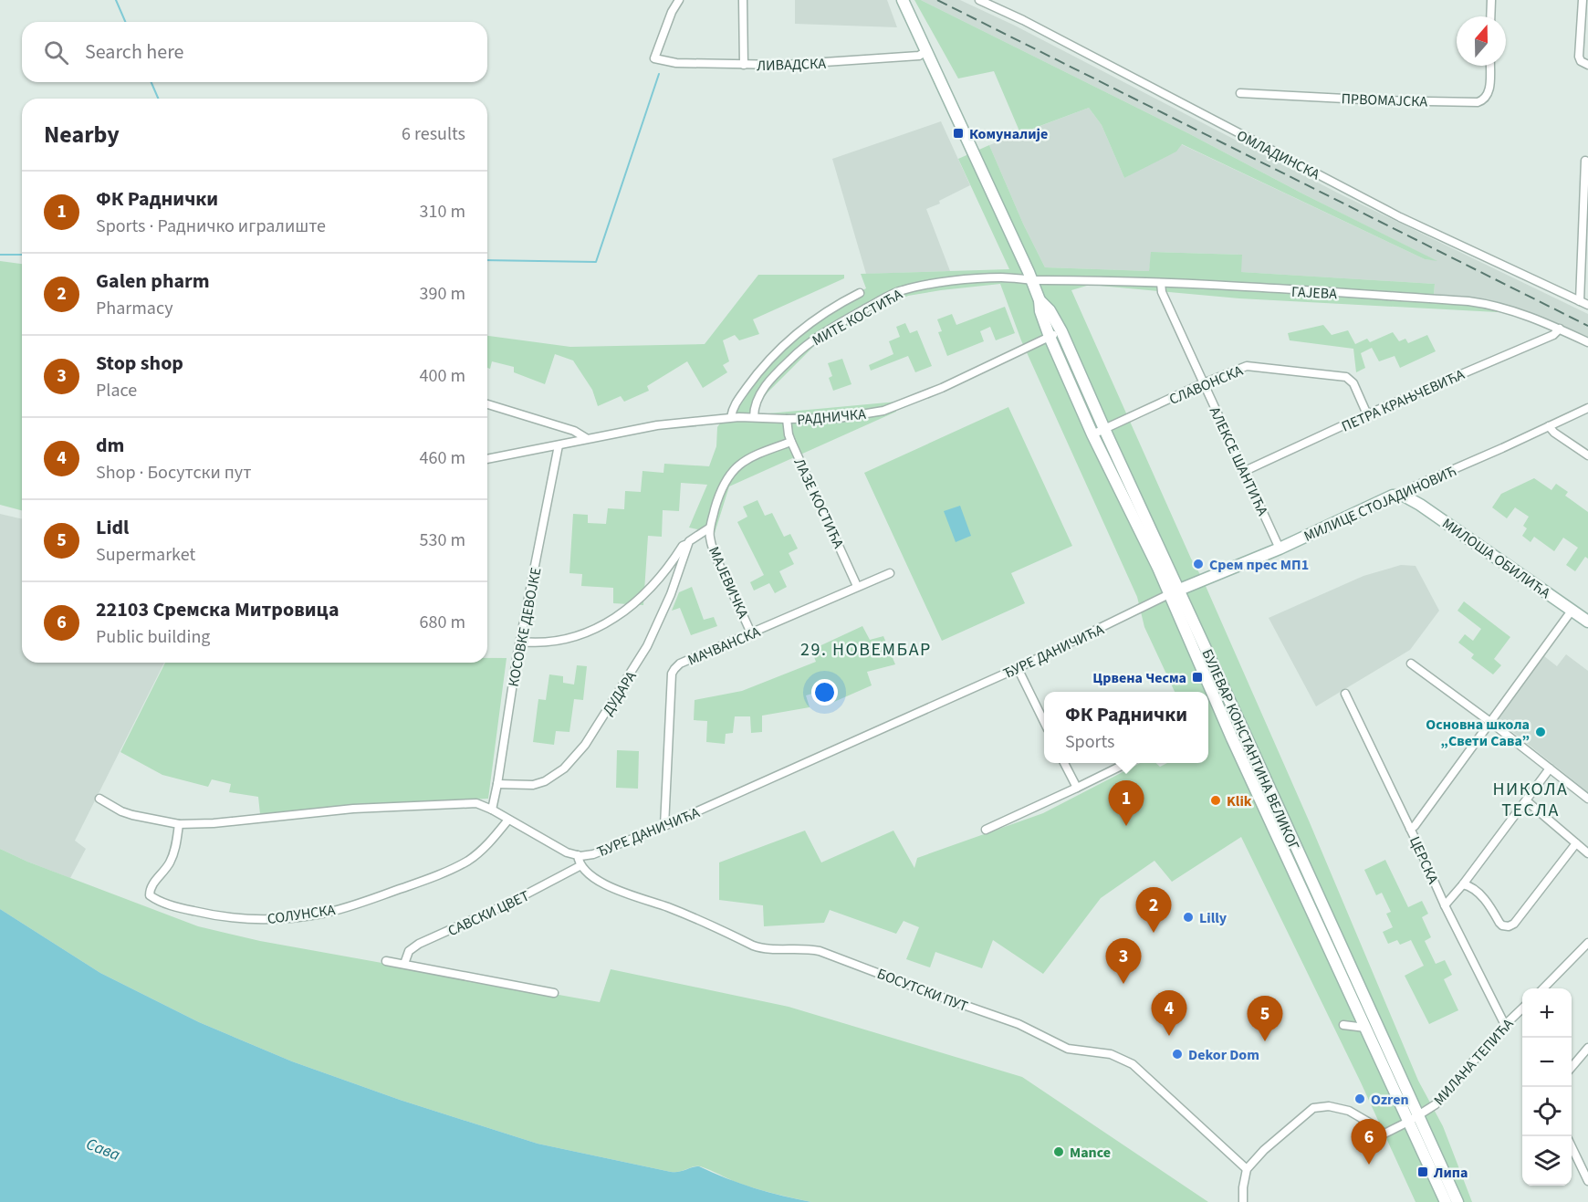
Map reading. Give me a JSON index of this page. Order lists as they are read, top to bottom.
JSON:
{
  "streets": {
    "main road": ["МИЛИЦЕ СТОЈАДИНОВИЋ", "МИЛОША ОБИЛИЋА", "БУЛЕВАР КОНСТАНТИНА ВЕЛИКОГ"],
    "street": [
      "ЛИВАДСКА",
      "ПРВОМАЈСКА",
      "ОМЛАДИНСКА",
      "ГАЈЕВА",
      "МИТЕ КОСТИЋА",
      "СЛАВОНСКА",
      "ПЕТРА КРАЊЧЕВИЋА",
      "РАДНИЧКА",
      "АЛЕКСЕ ШАНТИЋА",
      "ЛАЗЕ КОСТИЋА",
      "МАЈЕВИЧКА",
      "КОСОВКЕ ДЕВОЈКЕ",
      "МАЧВАНСКА",
      "ЂУРЕ ДАНИЧИЋА",
      "ДУДАРА",
      "ЦЕРСКА",
      "САВСКИ ЦВЕТ",
      "СОЛУНСКА",
      "БОСУТСКИ ПУТ",
      "МИЛАНА ТЕПИЋА"
    ]
  },
  "crossings": [
    ["ЛИВАДСКА", "БУЛЕВАР КОНСТАНТИНА ВЕЛИКОГ"],
    ["ГАЈЕВА", "МИТЕ КОСТИЋА"],
    ["ГАЈЕВА", "ПЕТРА КРАЊЧЕВИЋА"],
    ["ГАЈЕВА", "АЛЕКСЕ ШАНТИЋА"],
    ["ГАЈЕВА", "БУЛЕВАР КОНСТАНТИНА ВЕЛИКОГ"],
    ["МИТЕ КОСТИЋА", "РАДНИЧКА"],
    ["МИТЕ КОСТИЋА", "БУЛЕВАР КОНСТАНТИНА ВЕЛИКОГ"],
    ["СЛАВОНСКА", "ПЕТРА КРАЊЧЕВИЋА"],
    ["СЛАВОНСКА", "АЛЕКСЕ ШАНТИЋА"],
    ["СЛАВОНСКА", "БУЛЕВАР КОНСТАНТИНА ВЕЛИКОГ"],
    ["ПЕТРА КРАЊЧЕВИЋА", "АЛЕКСЕ ШАНТИЋА"],
    ["РАДНИЧКА", "ЛАЗЕ КОСТИЋА"],
    ["РАДНИЧКА", "БУЛЕВАР КОНСТАНТИНА ВЕЛИКОГ"],
    ["АЛЕКСЕ ШАНТИЋА", "МИЛИЦЕ СТОЈАДИНОВИЋ"],
    ["ЛАЗЕ КОСТИЋА", "МАЈЕВИЧКА"],
    ["ЛАЗЕ КОСТИЋА", "МАЧВАНСКА"],
    ["МИЛИЦЕ СТОЈАДИНОВИЋ", "МИЛОША ОБИЛИЋА"],
    ["МИЛИЦЕ СТОЈАДИНОВИЋ", "ЂУРЕ ДАНИЧИЋА"],
    ["МИЛИЦЕ СТОЈАДИНОВИЋ", "БУЛЕВАР КОНСТАНТИНА ВЕЛИКОГ"],
    ["МАЈЕВИЧКА", "МАЧВАНСКА"],
    ["КОСОВКЕ ДЕВОЈКЕ", "ЂУРЕ ДАНИЧИЋА"],
    ["КОСОВКЕ ДЕВОЈКЕ", "ДУДАРА"],
    ["МАЧВАНСКА", "ЂУРЕ ДАНИЧИЋА"],
    ["ЂУРЕ ДАНИЧИЋА", "БУЛЕВАР КОНСТАНТИНА ВЕЛИКОГ"],
    ["ЂУРЕ ДАНИЧИЋА", "СОЛУНСКА"],
    ["БУЛЕВАР КОНСТАНТИНА ВЕЛИКОГ", "МИЛАНА ТЕПИЋА"],
    ["ЦЕРСКА", "МИЛАНА ТЕПИЋА"],
    ["САВСКИ ЦВЕТ", "БОСУТСКИ ПУТ"],
    ["БОСУТСКИ ПУТ", "МИЛАНА ТЕПИЋА"]
  ],
  "districts": ["29. НОВЕМБАР", "НИКОЛА ТЕСЛА"],
  "water": ["Сава"],
  "places": {
    "transit": ["Комуналије", "Црвена Чесма", "Липа"],
    "other": [
      "Срем прес МП1",
      "Основна школа „Свети Сава”",
      "Klik",
      "Lilly",
      "Dekor Dom",
      "Ozren",
      "Mance"
    ]
  },
  "north": "top",
  "page": {
    "search": "Search here",
    "heading": ["Nearby", "6 results"],
    "list": [
      {
        "mark": "1",
        "name": "ФК Раднички",
        "note": "Sports · Радничко игралиште",
        "value": "310 m"
      },
      {
        "mark": "2",
        "name": "Galen pharm",
        "note": "Pharmacy",
        "value": "390 m"
      },
      {
        "mark": "3",
        "name": "Stop shop",
        "note": "Place",
        "value": "400 m"
      },
      {
        "mark": "4",
        "name": "dm",
        "note": "Shop · Босутски пут",
        "value": "460 m"
      },
      {
        "mark": "5",
        "name": "Lidl",
        "note": "Supermarket",
        "value": "530 m"
      },
      {
        "mark": "6",
        "name": "22103 Сремска Митровица",
        "note": "Public building",
        "value": "680 m"
      }
    ],
    "popup": ["ФК Раднички", "Sports"],
    "pins": [
      "1",
      "2",
      "3",
      "4",
      "5",
      "6"
    ],
    "map_buttons": ["+", "−"]
  }
}
